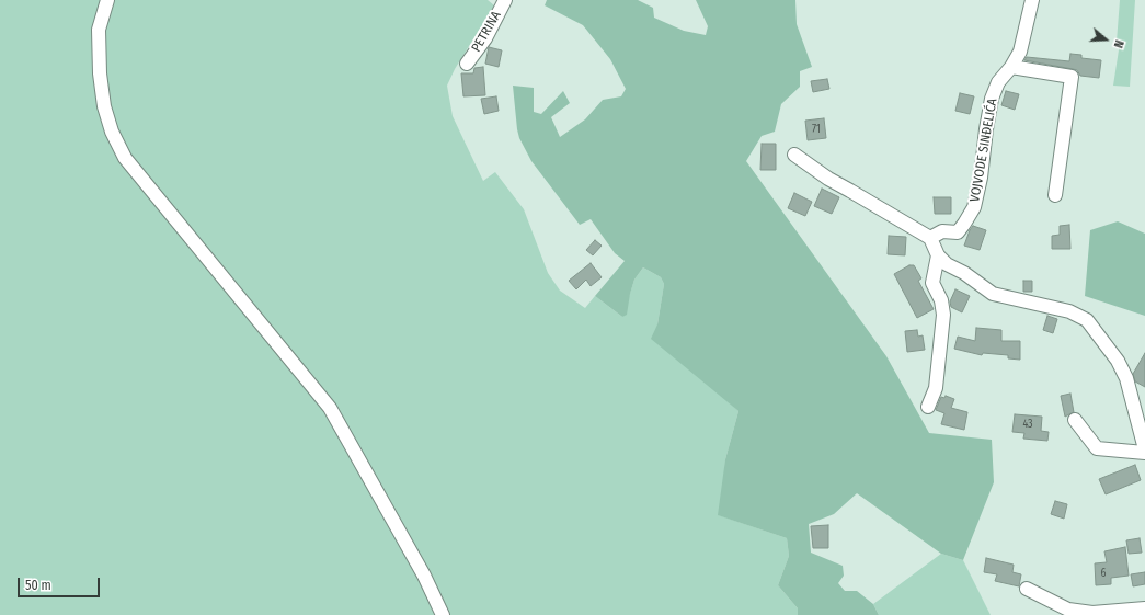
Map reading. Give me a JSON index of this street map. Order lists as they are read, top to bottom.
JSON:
{
  "streets": {
    "street": ["PETRINA", "VOJVODE SINĐELIĆA"]
  },
  "house_numbers": ["71", "43", "6"],
  "scale_bar": "50 m",
  "north": "right"
}
